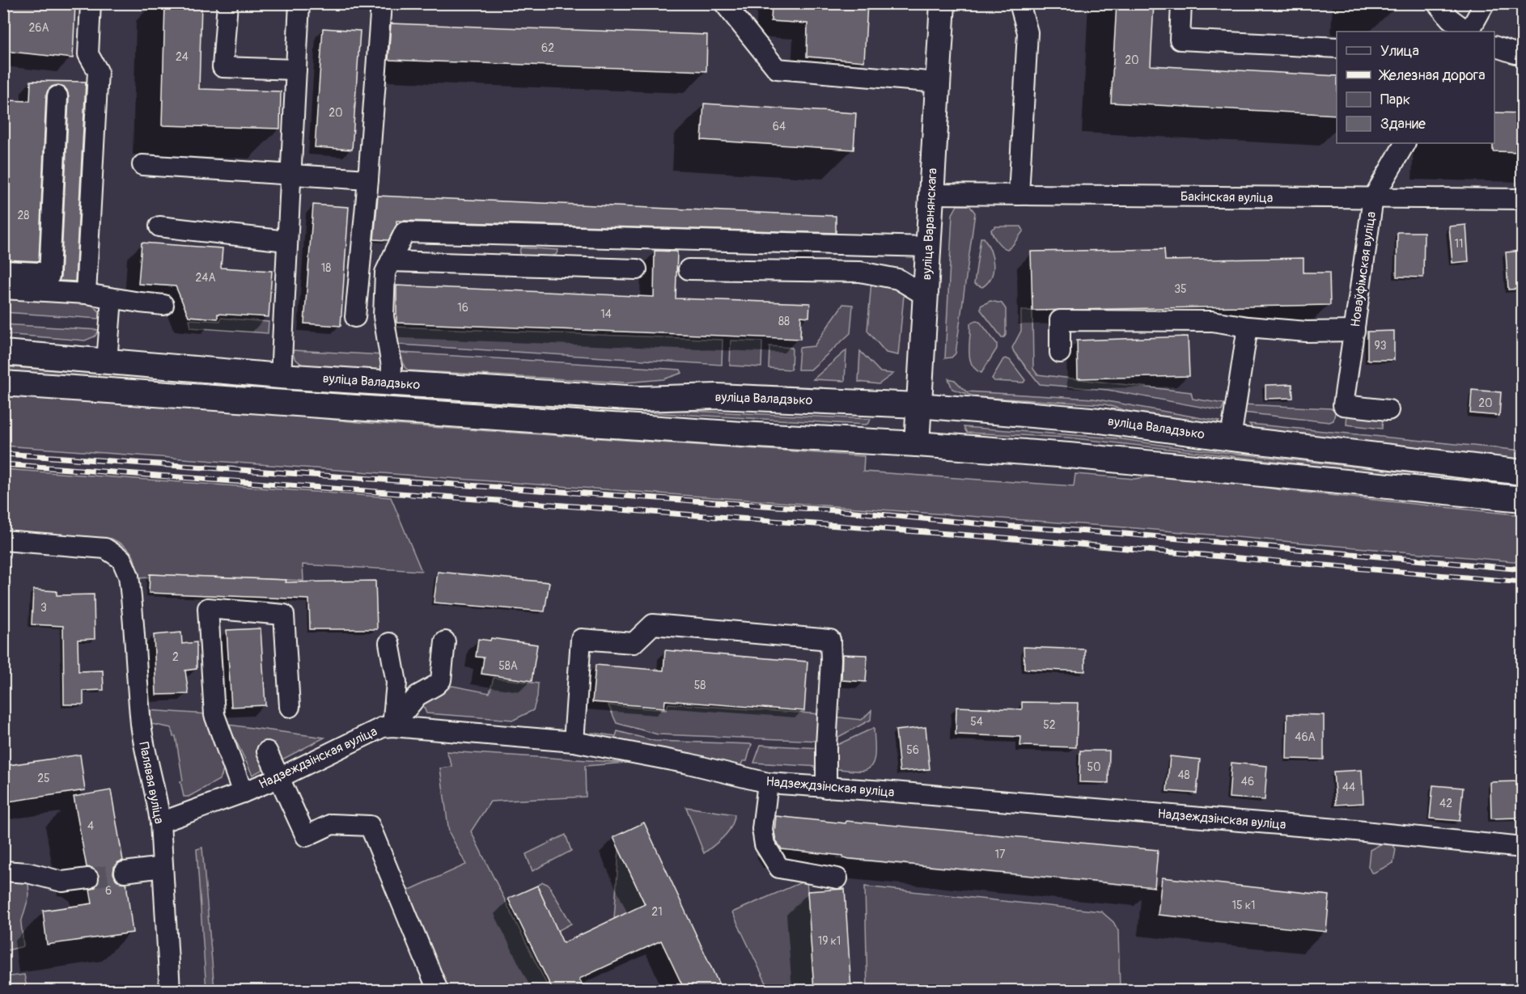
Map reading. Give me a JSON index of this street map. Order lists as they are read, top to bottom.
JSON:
{
  "streets": {
    "main road": ["вуліца Варанянскага", "вуліца Валадзько"],
    "street": [
      "Бакінская вуліца",
      "Новаўфімская вуліца",
      "Надзеждзінская вуліца",
      "Палявая вуліца"
    ]
  },
  "crossings": [
    ["Бакінская вуліца", "вуліца Варанянскага"],
    ["Бакінская вуліца", "Новаўфімская вуліца"],
    ["вуліца Варанянскага", "вуліца Валадзько"],
    ["Надзеждзінская вуліца", "Палявая вуліца"]
  ],
  "house_numbers": [
    "26А",
    "62",
    "24",
    "20",
    "20",
    "64",
    "28",
    "11",
    "18",
    "24А",
    "35",
    "16",
    "14",
    "88",
    "93",
    "20",
    "3",
    "2",
    "58А",
    "58",
    "54",
    "52",
    "46А",
    "56",
    "50",
    "48",
    "25",
    "46",
    "44",
    "42",
    "4",
    "17",
    "6",
    "15 к1",
    "21",
    "19 к1"
  ],
  "legend": [
    "Улица",
    "Железная дорога",
    "Парк",
    "Здание"
  ]
}
